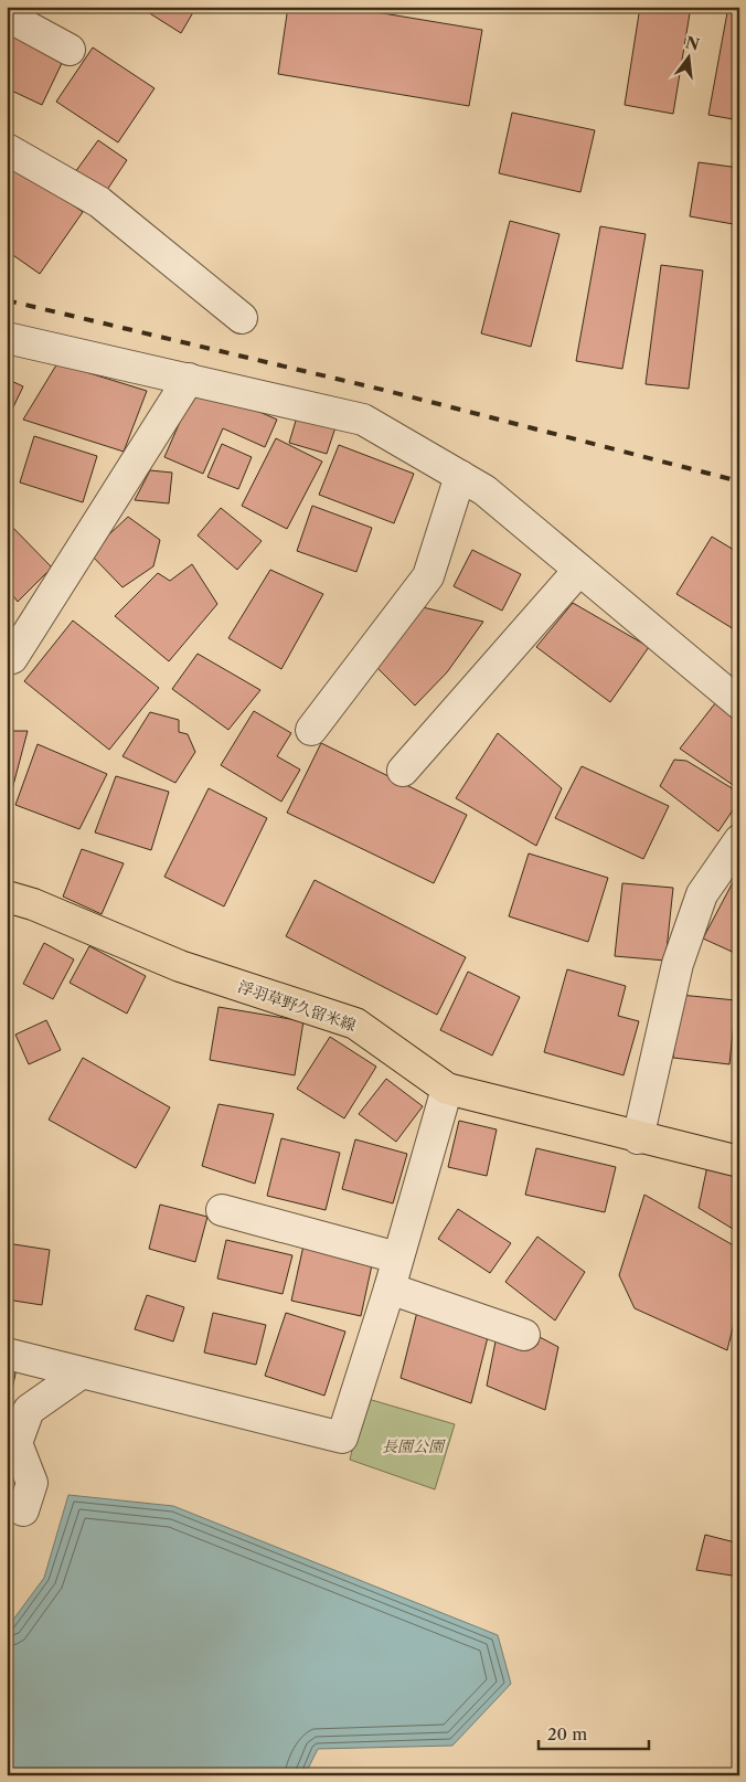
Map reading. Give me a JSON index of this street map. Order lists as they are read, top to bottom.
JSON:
{
  "streets": {
    "main road": ["浮羽草野久留米線"]
  },
  "parks": ["長園公園"],
  "scale_bar": "20 m",
  "north": "top"
}
